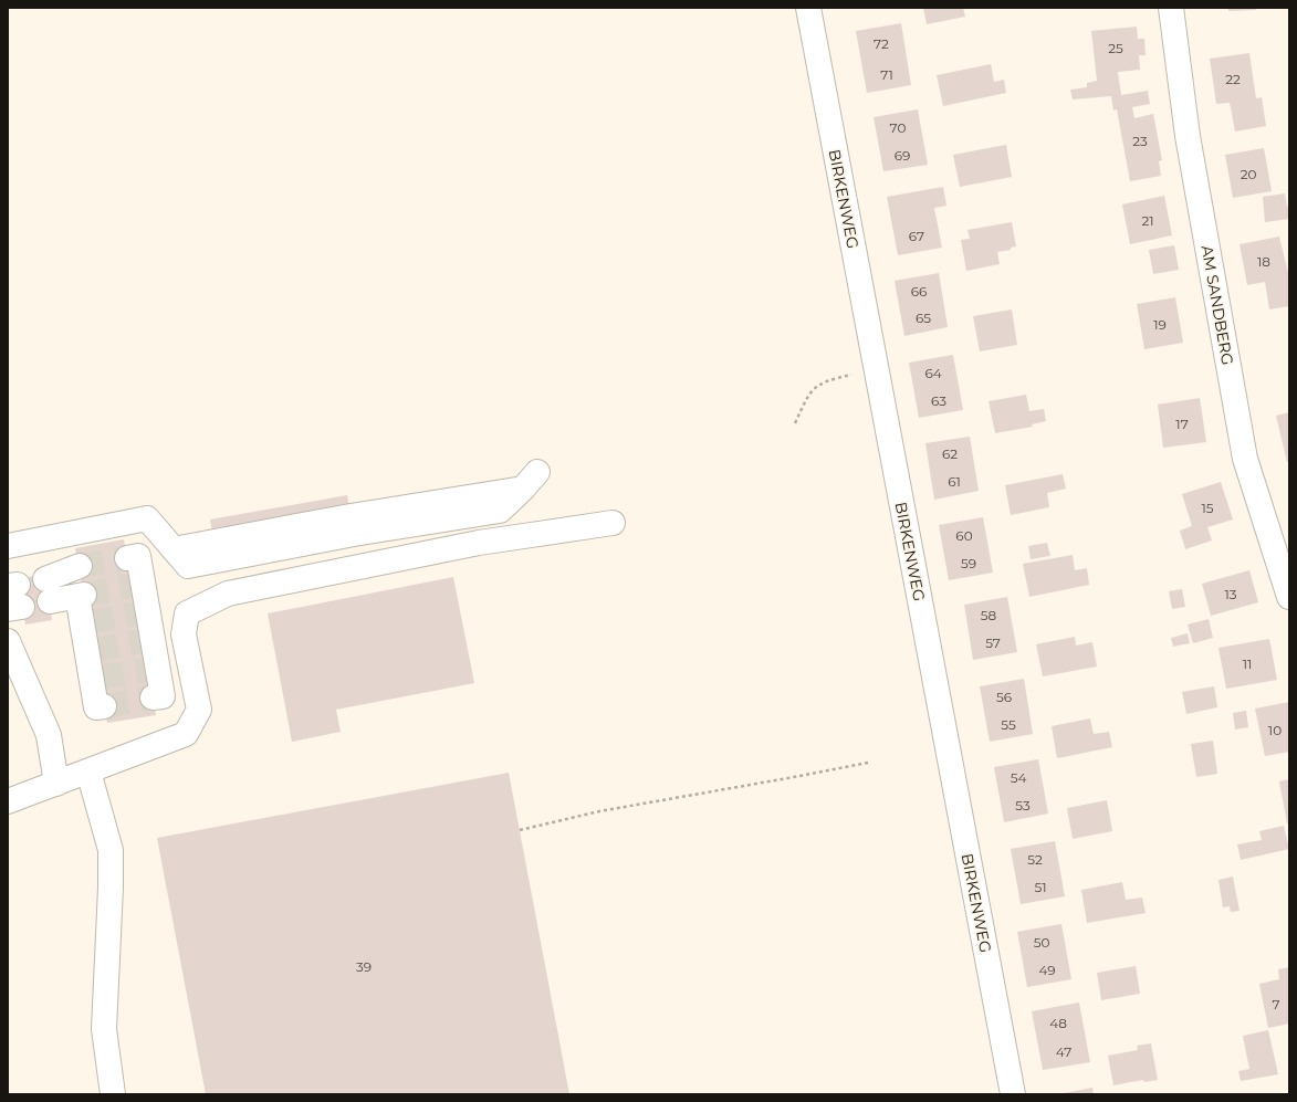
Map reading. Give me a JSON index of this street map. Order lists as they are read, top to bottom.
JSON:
{
  "streets": {
    "street": ["BIRKENWEG", "AM SANDBERG"]
  },
  "house_numbers": [
    "72",
    "25",
    "71",
    "22",
    "70",
    "23",
    "69",
    "20",
    "21",
    "67",
    "18",
    "66",
    "65",
    "19",
    "64",
    "63",
    "17",
    "62",
    "61",
    "15",
    "60",
    "59",
    "13",
    "58",
    "57",
    "11",
    "56",
    "55",
    "10",
    "54",
    "53",
    "52",
    "51",
    "50",
    "39",
    "49",
    "7",
    "48",
    "47"
  ]
}
